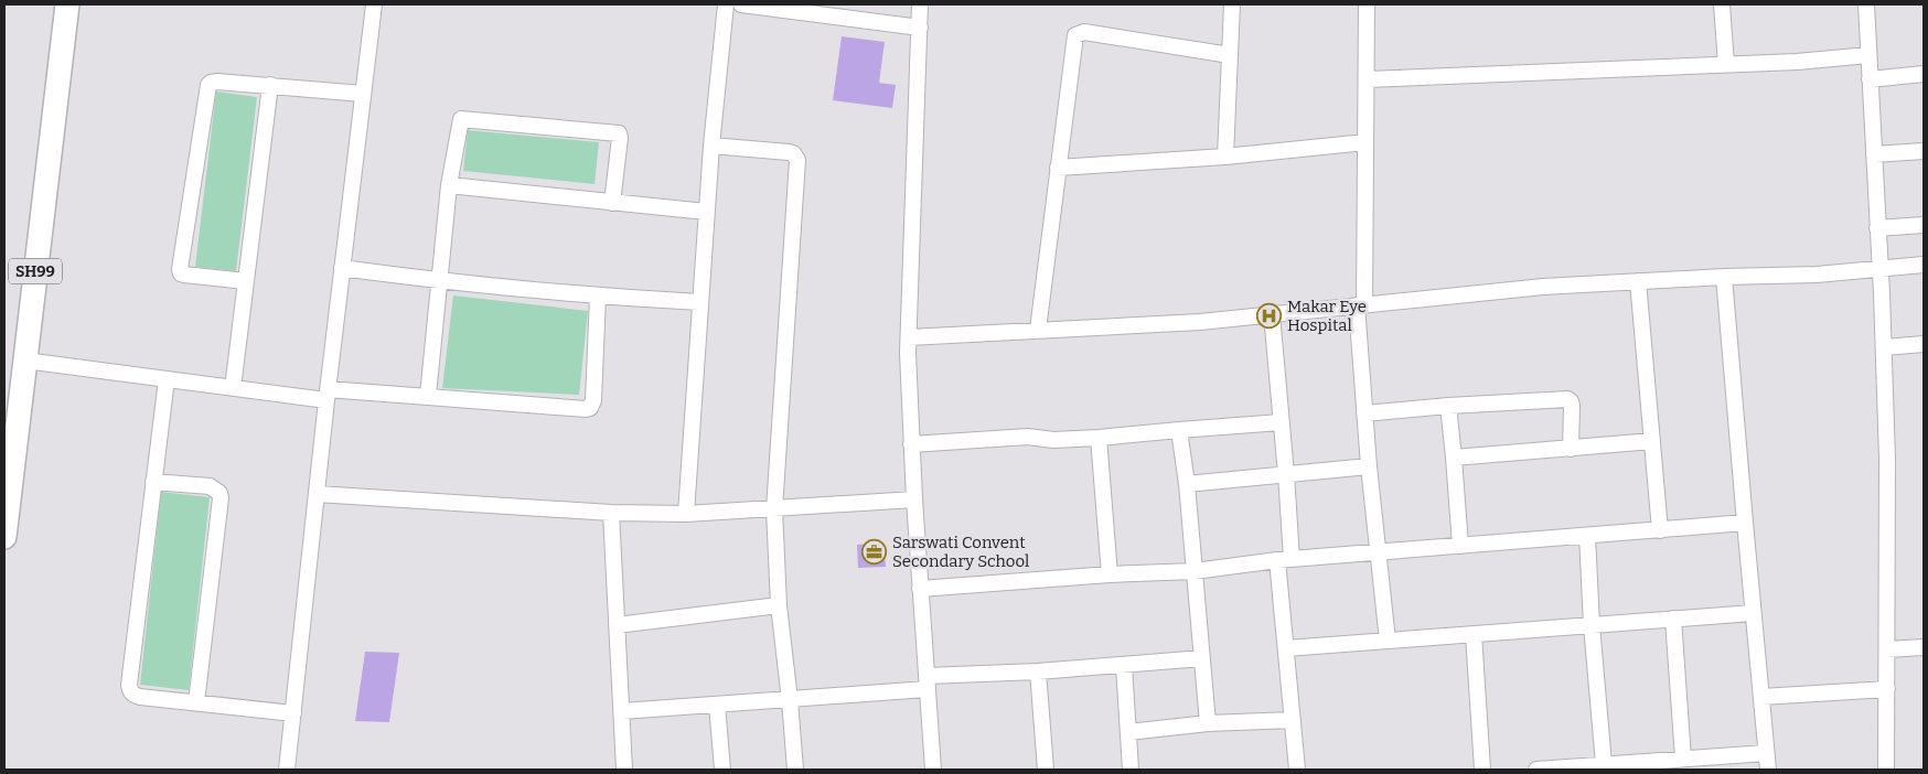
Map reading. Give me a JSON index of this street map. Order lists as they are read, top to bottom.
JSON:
{
  "streets": {
    "main road": ["SH99"]
  },
  "places": {
    "hospital": ["Makar Eye Hospital"],
    "office": ["Sarswati Convent Secondary School"]
  }
}
